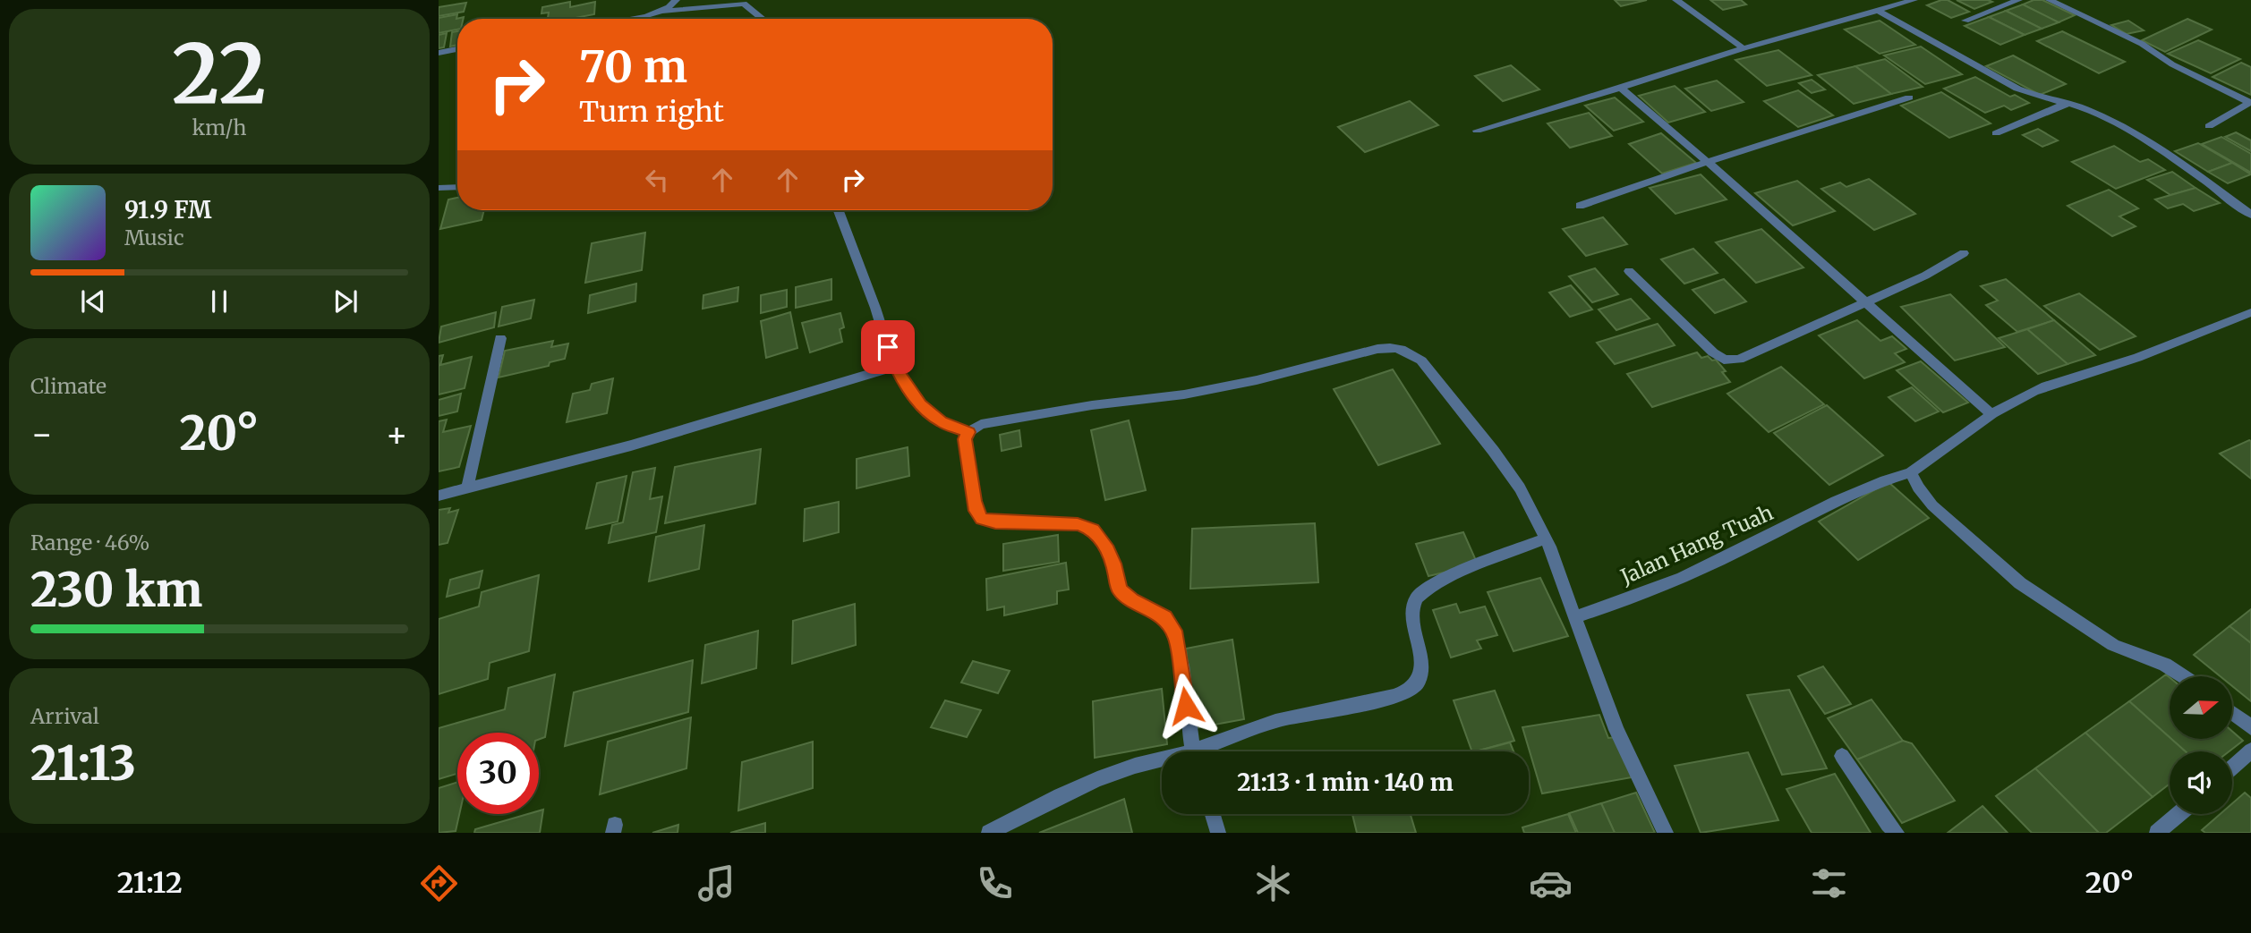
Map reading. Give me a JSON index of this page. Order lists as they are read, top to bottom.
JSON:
{
  "streets": {
    "street": ["Jalan Hang Tuah"]
  },
  "north": "right",
  "page": {
    "tile": [
      ["22", "km/h"],
      "Climate",
      ["Range · 46%", "230 km"],
      ["Arrival", "21:13"]
    ],
    "turn": ["70 m", "Turn right"],
    "song": ["91.9 FM", "Music"],
    "heat": ["−", "20°", "+"],
    "limit": "30",
    "trip": "21:13 · 1 min · 140 m",
    "tabs": ["21:12", "20°"]
  }
}
